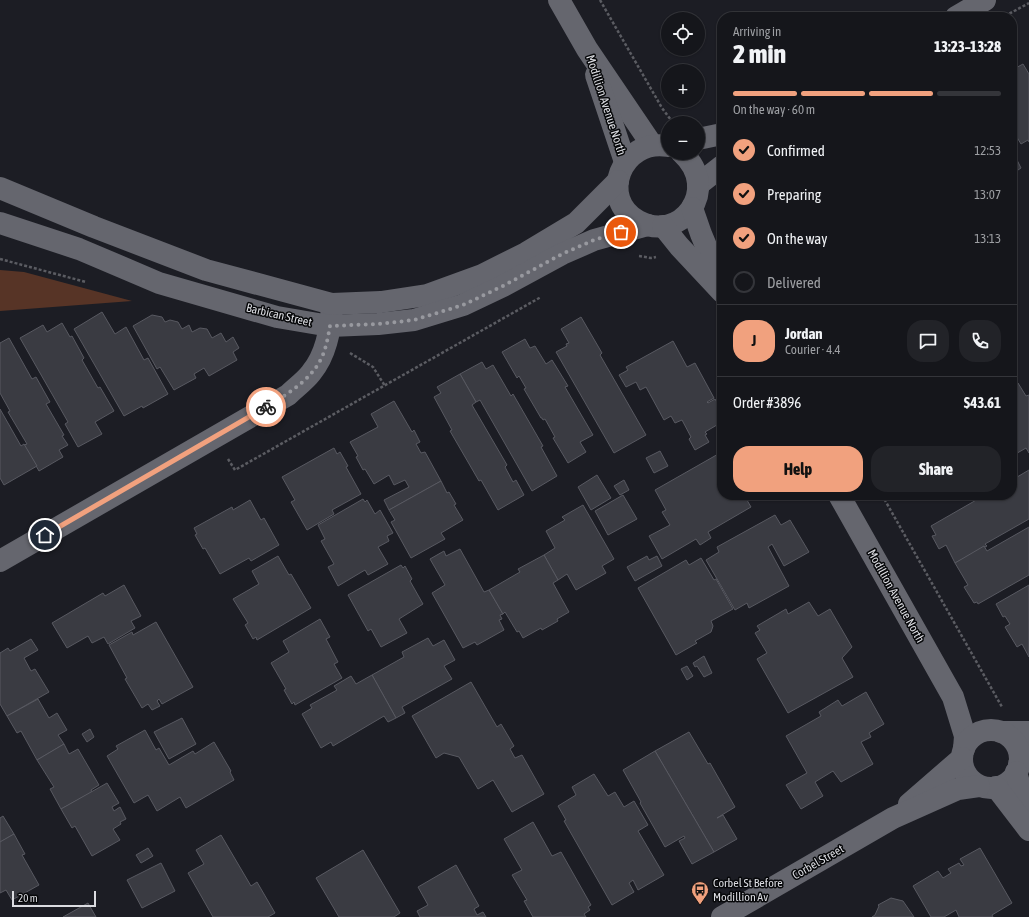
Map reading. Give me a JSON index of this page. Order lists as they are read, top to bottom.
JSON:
{
  "streets": {
    "street": ["Modillion Avenue North", "Barbican Street", "Corbel Street"]
  },
  "crossings": [
    ["Modillion Avenue North", "Barbican Street"],
    ["Modillion Avenue North", "Corbel Street"]
  ],
  "places": {
    "bus stop": ["Corbel St Before Modillion Av"]
  },
  "scale_bar": "20 m",
  "page": {
    "map_buttons": ["+", "−"],
    "heading": ["2 min", "Arriving in", "13:23–13:28"],
    "panel": [
      "Jordan",
      "Courier · 4.4",
      "Order #3896",
      "$43.61"
    ],
    "bar": "On the way · 60 m",
    "list": [
      ["Confirmed", "12:53"],
      ["Preparing", "13:07"],
      ["On the way", "13:13"],
      "Delivered"
    ],
    "round": "J",
    "buttons": ["Help", "Share"],
    "scale": "20 m"
  }
}
